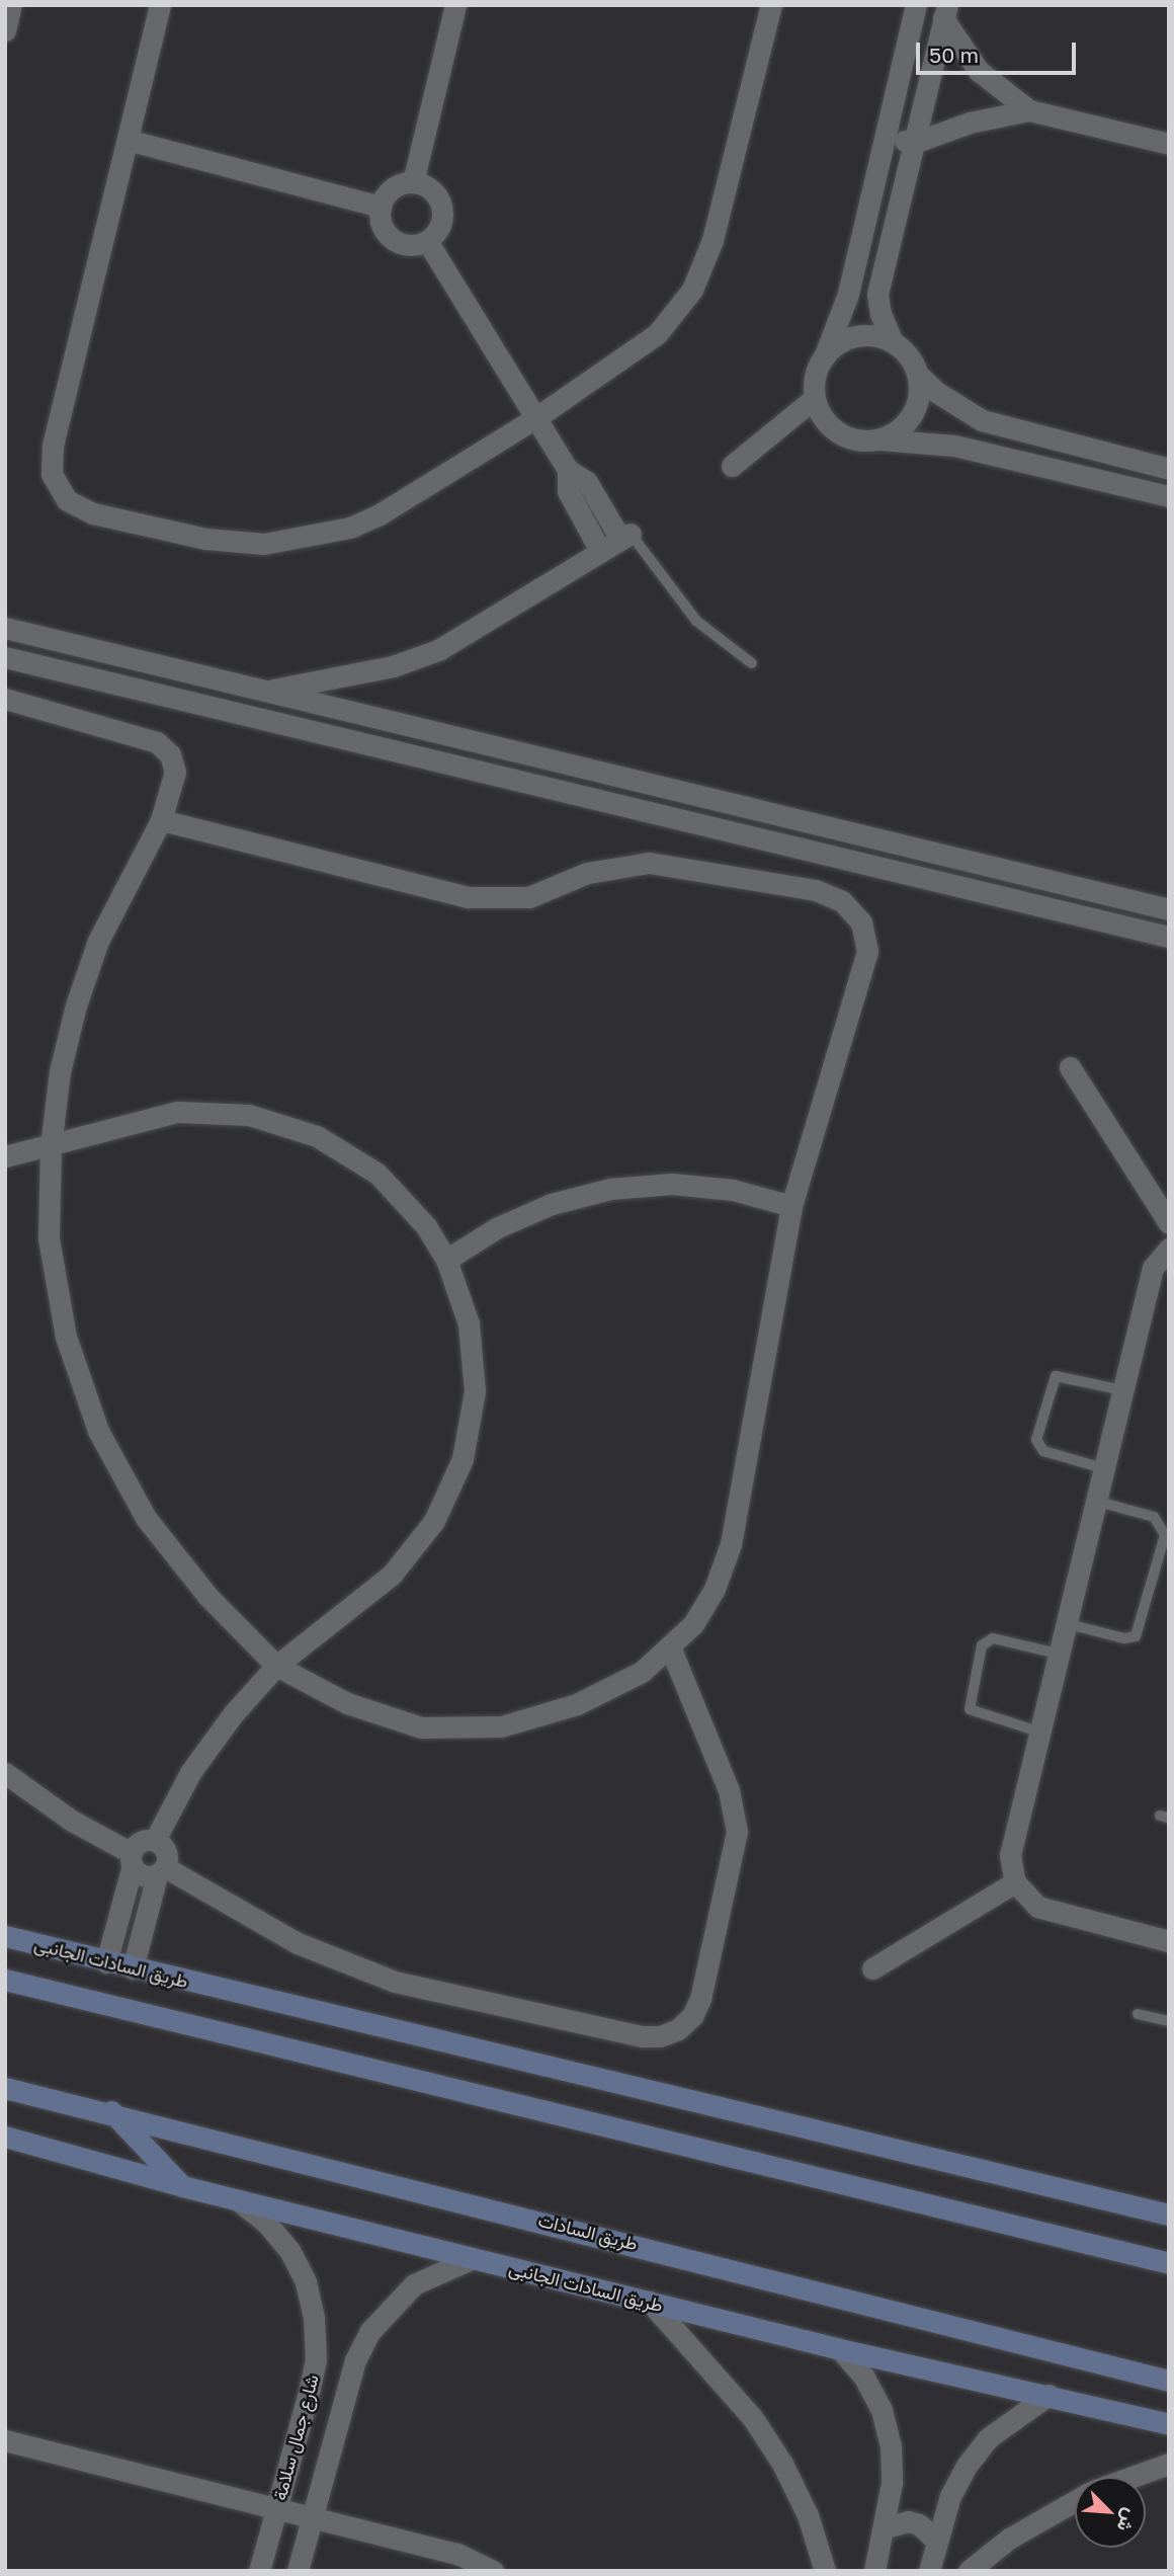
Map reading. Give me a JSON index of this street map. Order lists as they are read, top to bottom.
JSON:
{
  "streets": {
    "main road": ["طريق السادات الجانبى", "طريق السادات"],
    "street": ["شارع جمال سلامة"]
  },
  "crossings": [
    ["طريق السادات الجانبى", "شارع جمال سلامة"]
  ],
  "scale_bar": "50 m",
  "north": "bottom right"
}
